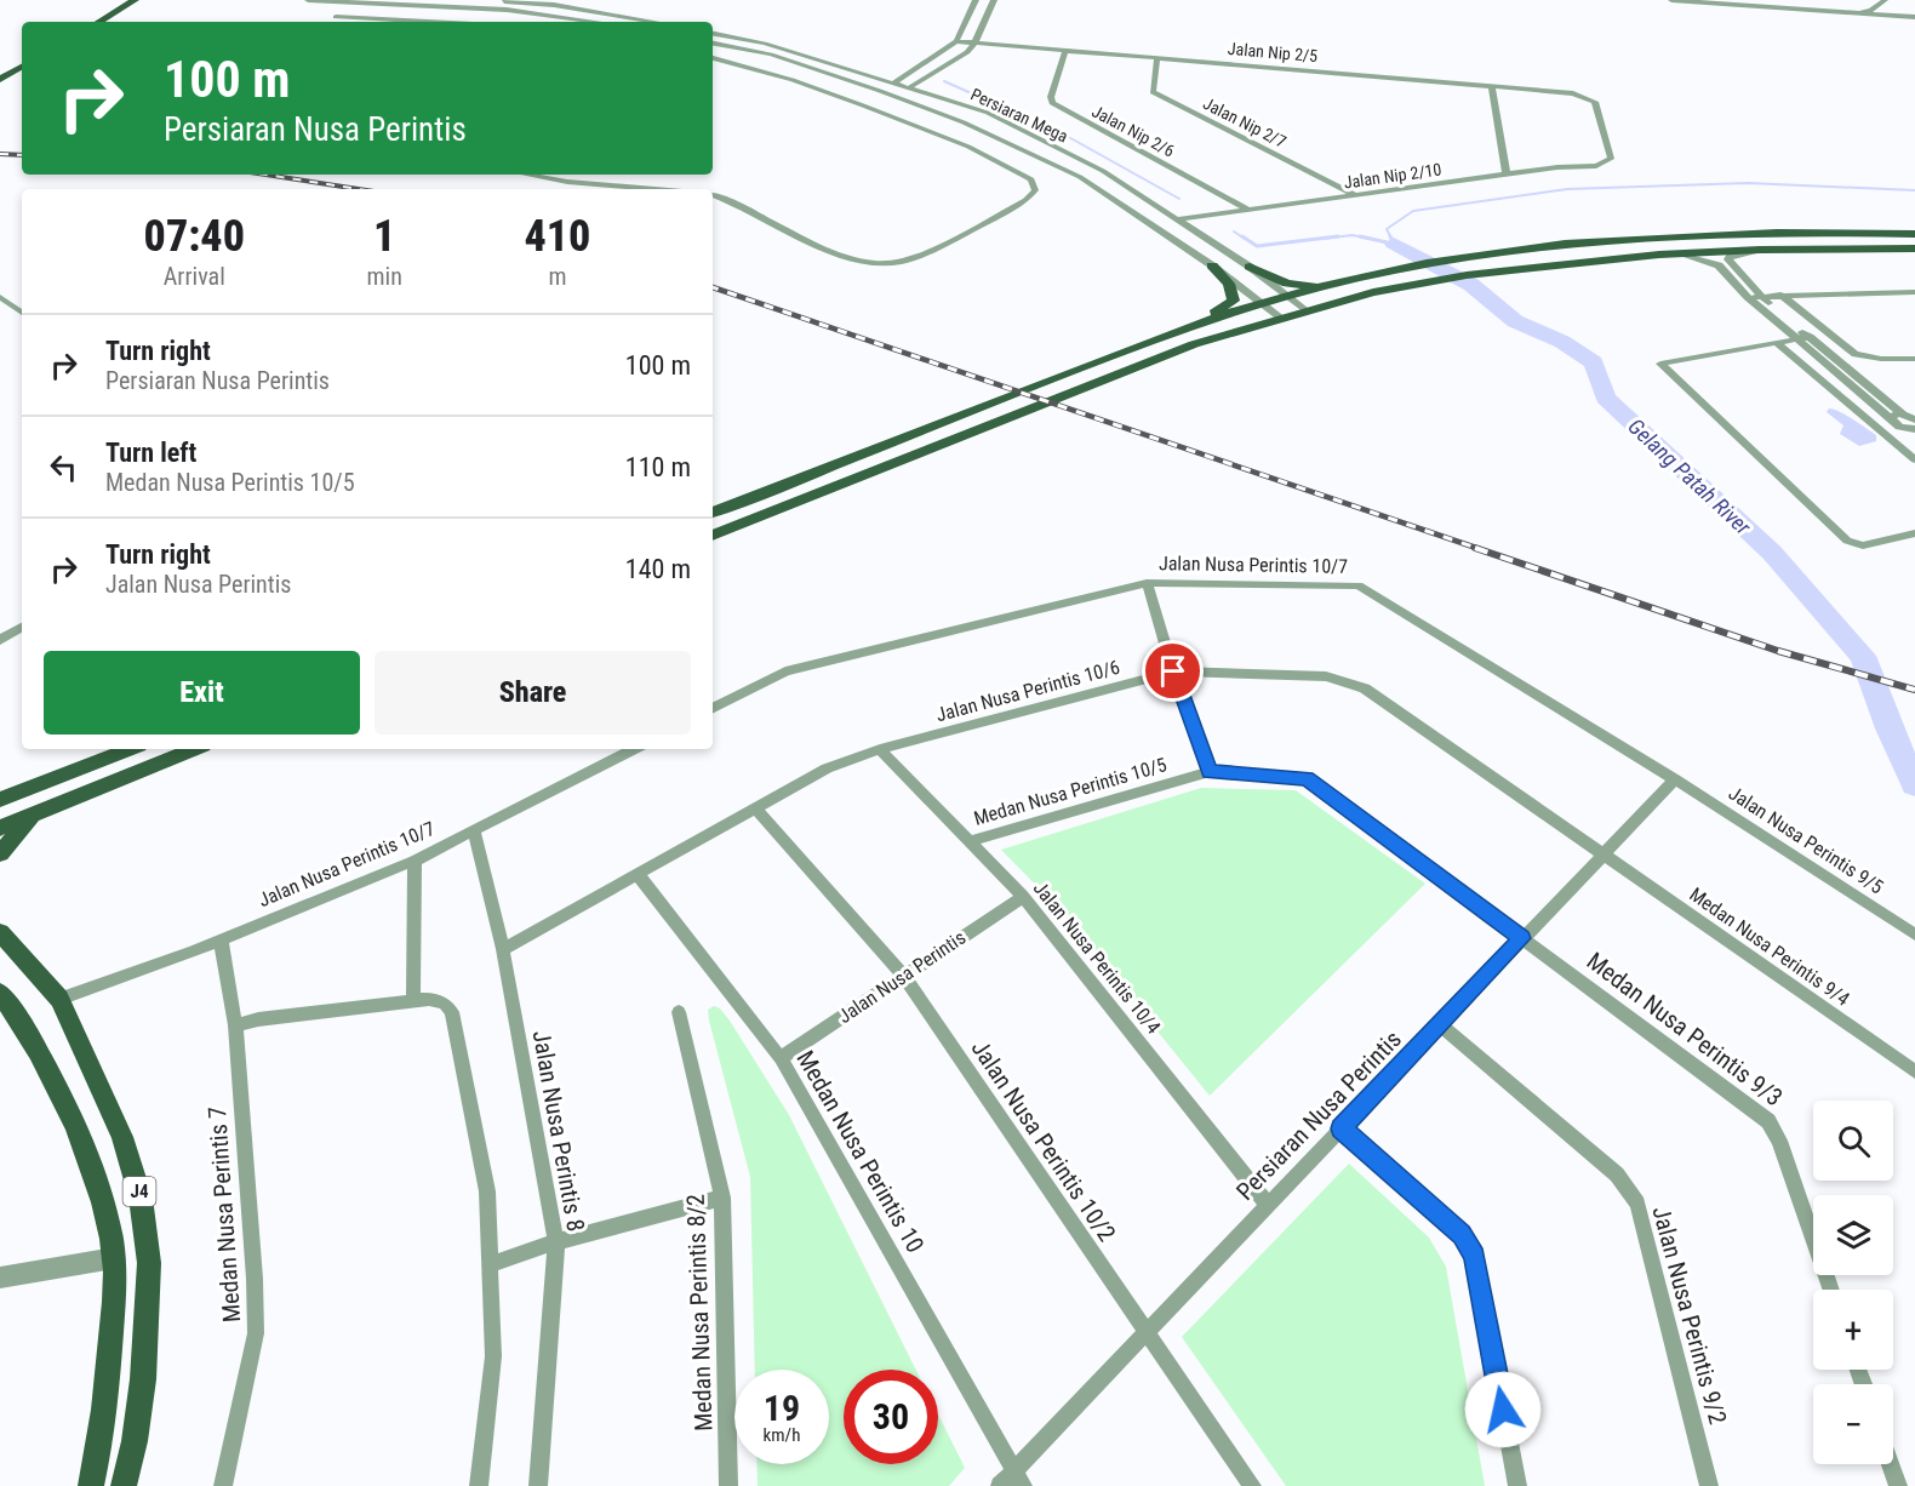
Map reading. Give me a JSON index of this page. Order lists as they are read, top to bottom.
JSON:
{
  "streets": {
    "main road": ["J4"],
    "street": [
      "Jalan Nip 2/5",
      "Persiaran Mega",
      "Jalan Nip 2/7",
      "Jalan Nip 2/6",
      "Jalan Nip 2/10",
      "Jalan Nusa Perintis 10/7",
      "Jalan Nusa Perintis 10/6",
      "Medan Nusa Perintis 10/5",
      "Jalan Nusa Perintis 9/5",
      "Medan Nusa Perintis 9/4",
      "Jalan Nusa Perintis 10/4",
      "Jalan Nusa Perintis",
      "Medan Nusa Perintis 9/3",
      "Persiaran Nusa Perintis",
      "Jalan Nusa Perintis 8",
      "Jalan Nusa Perintis 10/2",
      "Medan Nusa Perintis 10",
      "Medan Nusa Perintis 7",
      "Medan Nusa Perintis 8/2",
      "Jalan Nusa Perintis 9/2"
    ]
  },
  "crossings": [
    ["Jalan Nip 2/5", "Jalan Nip 2/7"],
    ["Jalan Nip 2/5", "Jalan Nip 2/6"],
    ["Jalan Nip 2/5", "Jalan Nip 2/10"],
    ["Persiaran Mega", "Jalan Nip 2/10"],
    ["Jalan Nip 2/7", "Jalan Nip 2/10"],
    ["Jalan Nip 2/6", "Jalan Nip 2/10"],
    ["Jalan Nusa Perintis 10/7", "Jalan Nusa Perintis 9/5"],
    ["Jalan Nusa Perintis 10/7", "Persiaran Nusa Perintis"],
    ["Jalan Nusa Perintis 10/7", "Jalan Nusa Perintis 8"],
    ["Jalan Nusa Perintis 10/7", "J4"],
    ["Jalan Nusa Perintis 10/6", "Medan Nusa Perintis 9/4"],
    ["Jalan Nusa Perintis 10/6", "Jalan Nusa Perintis 10/4"],
    ["Jalan Nusa Perintis 10/6", "Persiaran Nusa Perintis"],
    ["Jalan Nusa Perintis 10/6", "Jalan Nusa Perintis 8"],
    ["Jalan Nusa Perintis 10/6", "Jalan Nusa Perintis 10/2"],
    ["Jalan Nusa Perintis 10/6", "Medan Nusa Perintis 10"],
    ["Medan Nusa Perintis 10/5", "Jalan Nusa Perintis 10/4"],
    ["Medan Nusa Perintis 10/5", "Medan Nusa Perintis 9/3"],
    ["Medan Nusa Perintis 10/5", "Persiaran Nusa Perintis"],
    ["Jalan Nusa Perintis 9/5", "Persiaran Nusa Perintis"],
    ["Medan Nusa Perintis 9/4", "Persiaran Nusa Perintis"],
    ["Jalan Nusa Perintis 10/4", "Jalan Nusa Perintis"],
    ["Jalan Nusa Perintis 10/4", "Persiaran Nusa Perintis"],
    ["Jalan Nusa Perintis", "Jalan Nusa Perintis 10/2"],
    ["Jalan Nusa Perintis", "Medan Nusa Perintis 10"],
    ["Medan Nusa Perintis 9/3", "Persiaran Nusa Perintis"],
    ["Persiaran Nusa Perintis", "Jalan Nusa Perintis 10/2"],
    ["Persiaran Nusa Perintis", "Medan Nusa Perintis 10"],
    ["Persiaran Nusa Perintis", "Jalan Nusa Perintis 9/2"]
  ],
  "water": ["Gelang Patah River"],
  "page": {
    "turn": ["100 m", "Persiaran Nusa Perintis"],
    "eta": [
      "07:40",
      "Arrival",
      "1",
      "min",
      "410",
      "m"
    ],
    "list": [
      {
        "name": "Turn right",
        "note": "Persiaran Nusa Perintis",
        "value": "100 m"
      },
      {
        "name": "Turn left",
        "note": "Medan Nusa Perintis 10/5",
        "value": "110 m"
      },
      {
        "name": "Turn right",
        "note": "Jalan Nusa Perintis",
        "value": "140 m"
      }
    ],
    "buttons": ["Exit", "Share"],
    "map_buttons": ["+", "−"],
    "speed": "19 km/h",
    "limit": "30"
  }
}
